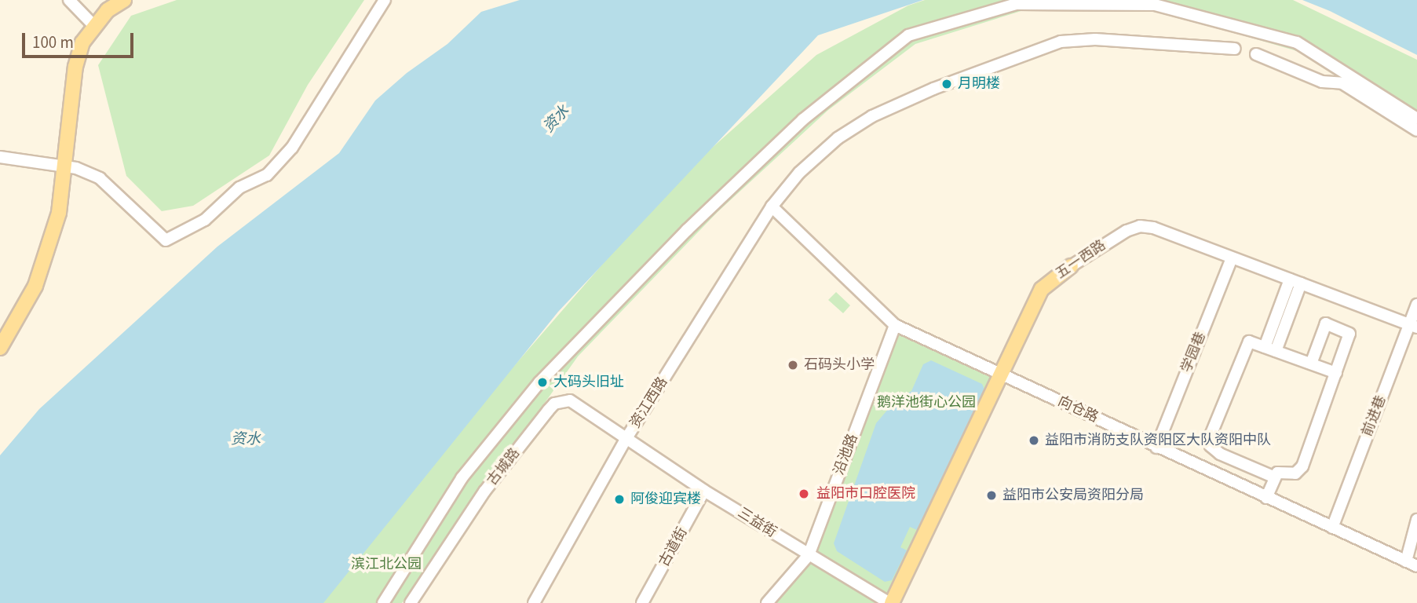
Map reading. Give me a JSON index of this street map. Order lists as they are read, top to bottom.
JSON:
{
  "streets": {
    "main road": ["五一西路"],
    "street": [
      "学园巷",
      "资江西路",
      "向仓路",
      "前进巷",
      "沿池路",
      "古城路",
      "三益街",
      "古道街"
    ]
  },
  "crossings": [
    ["五一西路", "学园巷"],
    ["五一西路", "向仓路"],
    ["五一西路", "前进巷"],
    ["五一西路", "三益街"],
    ["学园巷", "向仓路"],
    ["资江西路", "向仓路"],
    ["资江西路", "古城路"],
    ["资江西路", "三益街"],
    ["向仓路", "前进巷"],
    ["向仓路", "沿池路"],
    ["沿池路", "三益街"],
    ["古城路", "三益街"],
    ["三益街", "古道街"]
  ],
  "water": ["资水"],
  "parks": ["鹅洋池街心公园", "滨江北公园"],
  "places": [
    "月明楼",
    "石码头小学",
    "大码头旧址",
    "益阳市消防支队资阳区大队资阳中队",
    "益阳市口腔医院",
    "益阳市公安局资阳分局",
    "阿俊迎宾楼"
  ],
  "scale_bar": "100 m"
}
